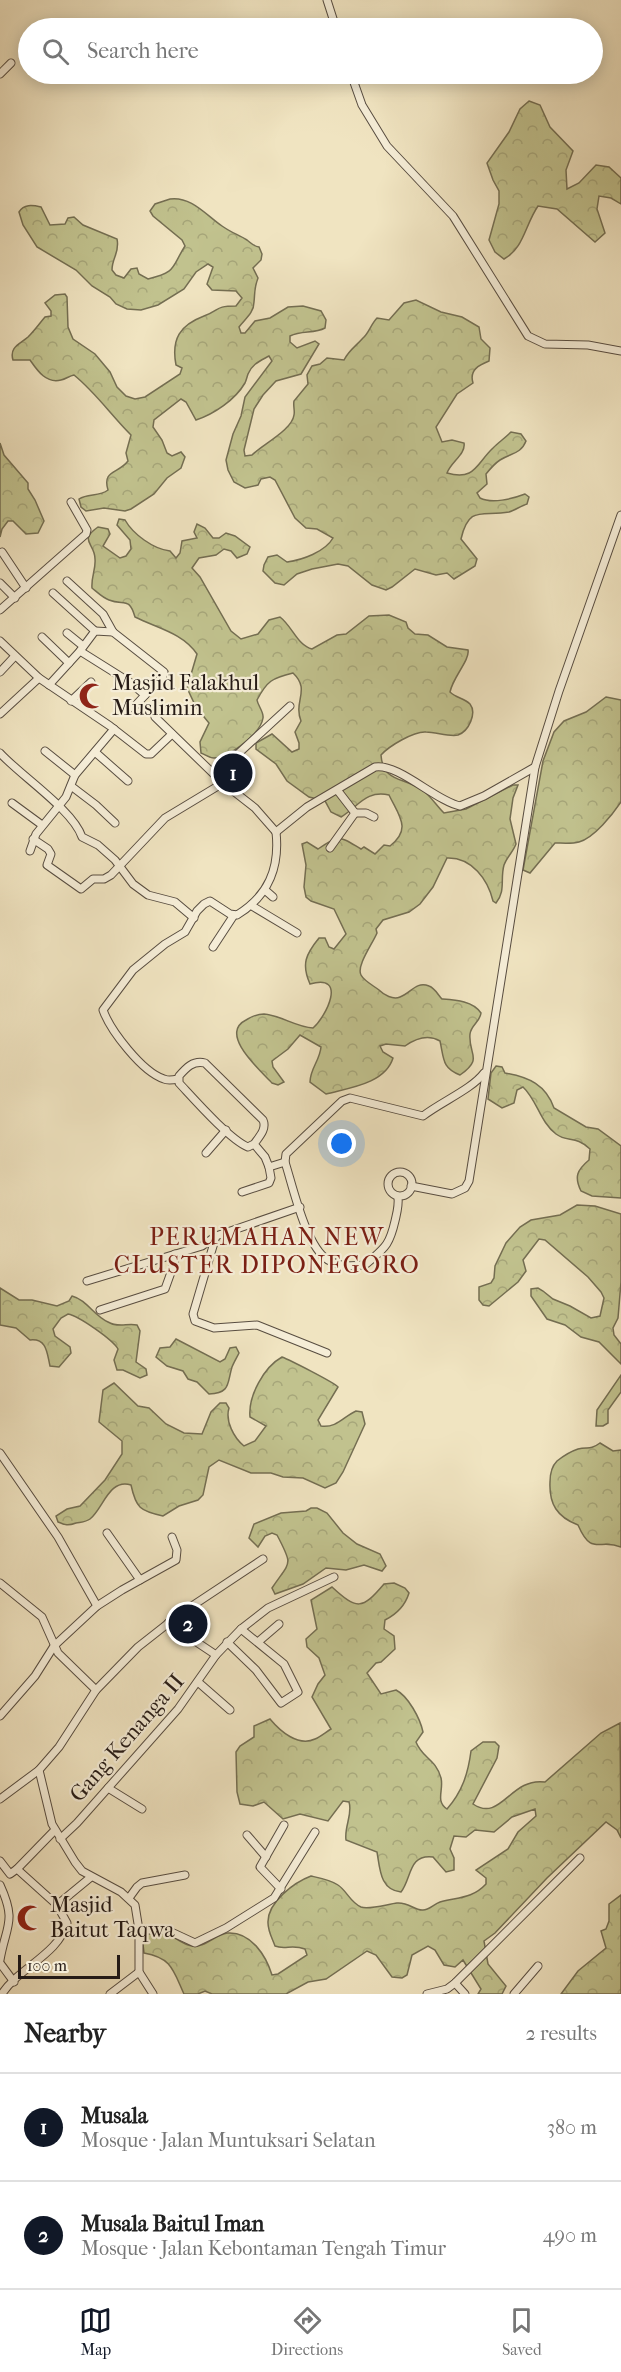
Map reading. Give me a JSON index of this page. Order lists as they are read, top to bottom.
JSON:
{
  "streets": {
    "street": ["Gang Kenanga II"]
  },
  "districts": ["PERUMAHAN NEW CLUSTER DIPONEGORO"],
  "places": {
    "mosque": ["Masjid Falakhul Muslimin", "Masjid Baitut Taqwa"]
  },
  "scale_bar": "100 m",
  "page": {
    "search": "Search here",
    "pins": ["1", "2"],
    "scale": "100 m",
    "heading": ["Nearby", "2 results"],
    "list": [
      {
        "mark": "1",
        "name": "Musala",
        "note": "Mosque · Jalan Muntuksari Selatan",
        "value": "380 m"
      },
      {
        "mark": "2",
        "name": "Musala Baitul Iman",
        "note": "Mosque · Jalan Kebontaman Tengah Timur",
        "value": "490 m"
      }
    ],
    "nav": ["Map", "Directions", "Saved"]
  }
}
